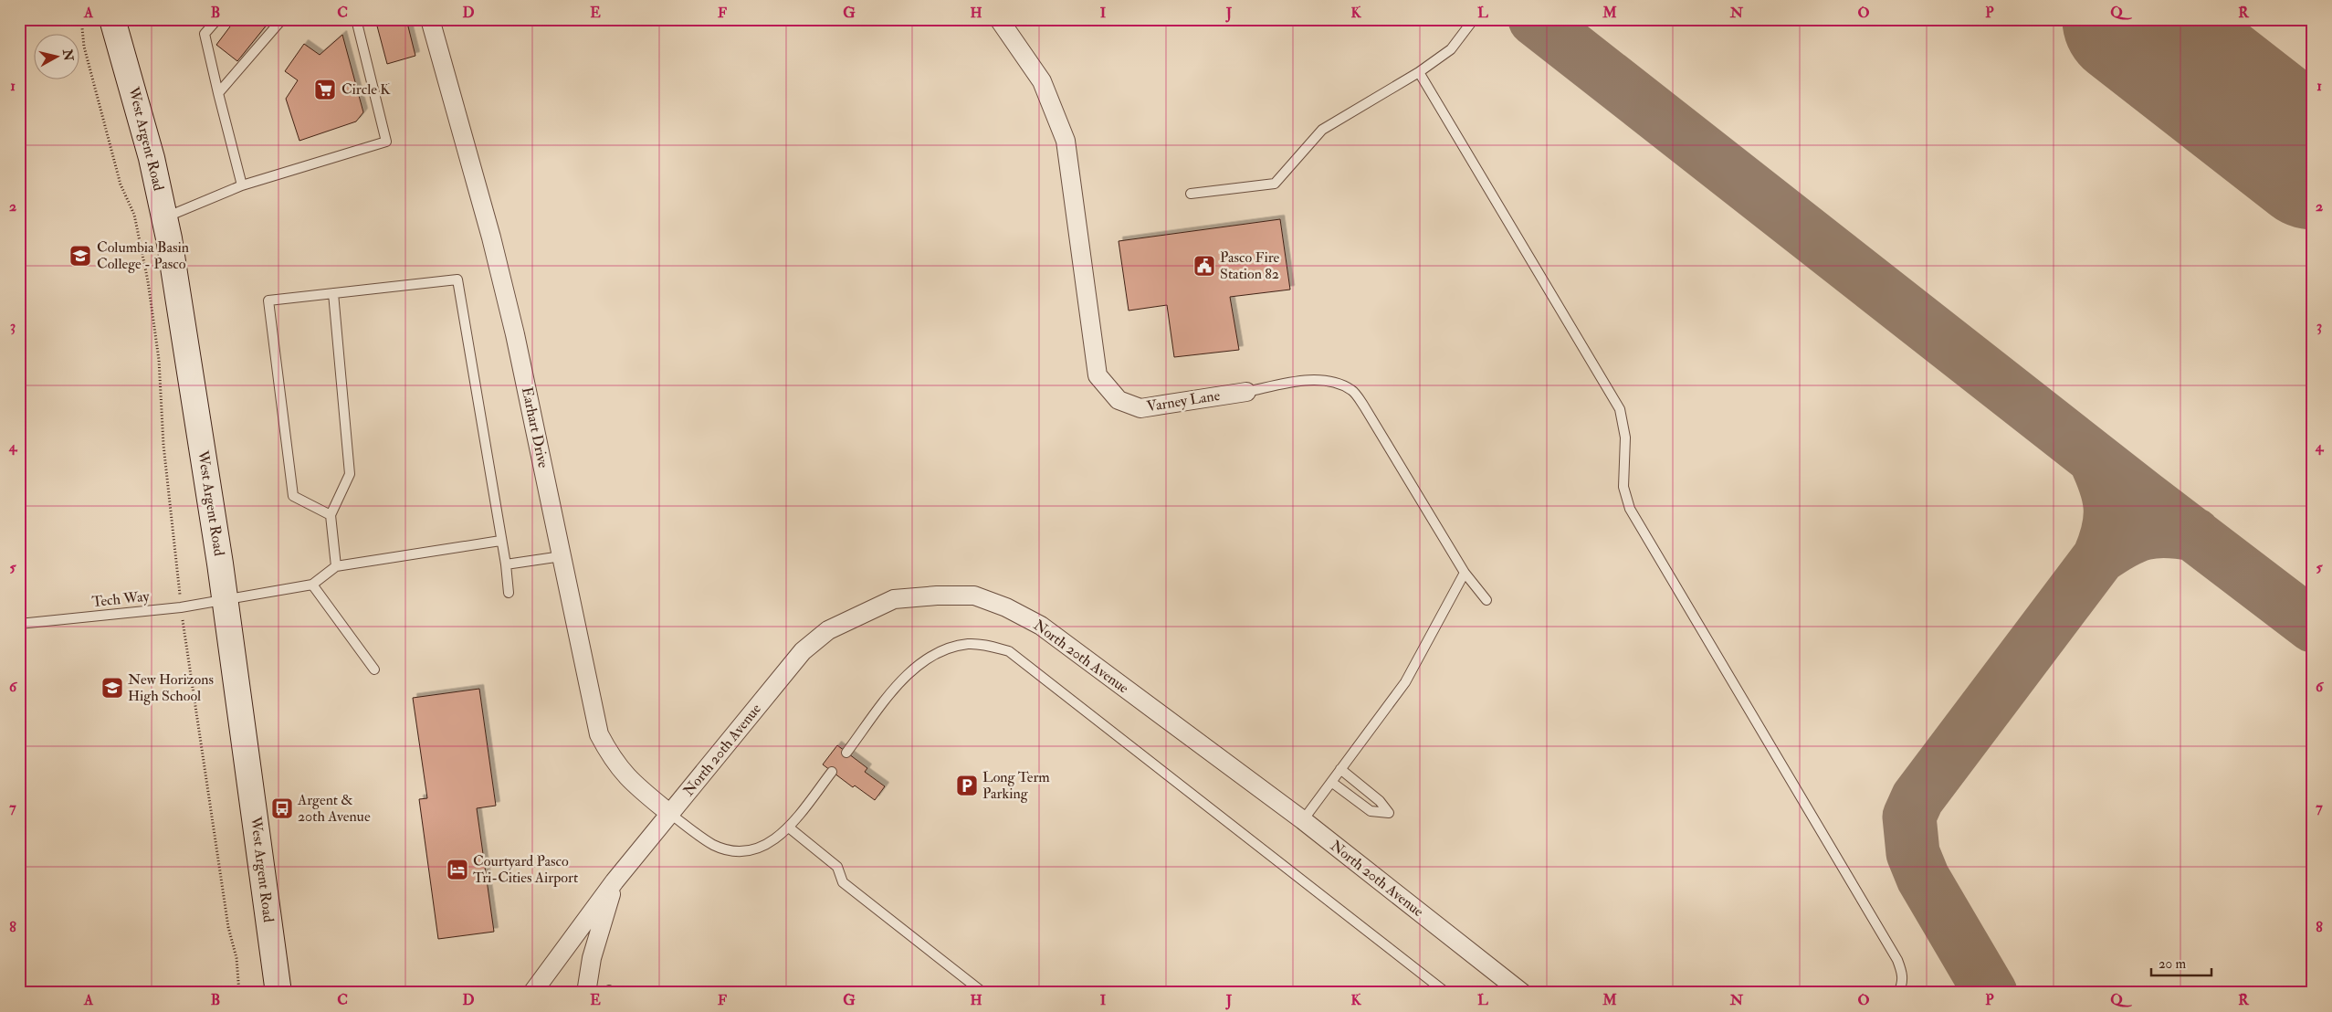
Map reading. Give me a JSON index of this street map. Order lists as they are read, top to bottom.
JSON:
{
  "streets": {
    "main road": ["West Argent Road"],
    "street": ["Varney Lane", "Earhart Drive", "North 20th Avenue"],
    "lane": ["Tech Way"]
  },
  "crossings": [
    ["West Argent Road", "Tech Way"],
    ["Earhart Drive", "North 20th Avenue"]
  ],
  "places": {
    "supermarket": ["Circle K"],
    "school or university": ["Columbia Basin College - Pasco", "New Horizons High School"],
    "public building": ["Pasco Fire Station 82"],
    "parking": ["Long Term Parking"],
    "bus stop": ["Argent & 20th Avenue"],
    "hotel": ["Courtyard Pasco Tri-Cities Airport"]
  },
  "scale_bar": "20 m",
  "north": "right",
  "grid": {
    "columns": [
      "A",
      "B",
      "C",
      "D",
      "E",
      "F",
      "G",
      "H",
      "I",
      "J",
      "K",
      "L",
      "M",
      "N",
      "O",
      "P",
      "Q",
      "R"
    ],
    "rows": [
      "1",
      "2",
      "3",
      "4",
      "5",
      "6",
      "7",
      "8"
    ]
  }
}
